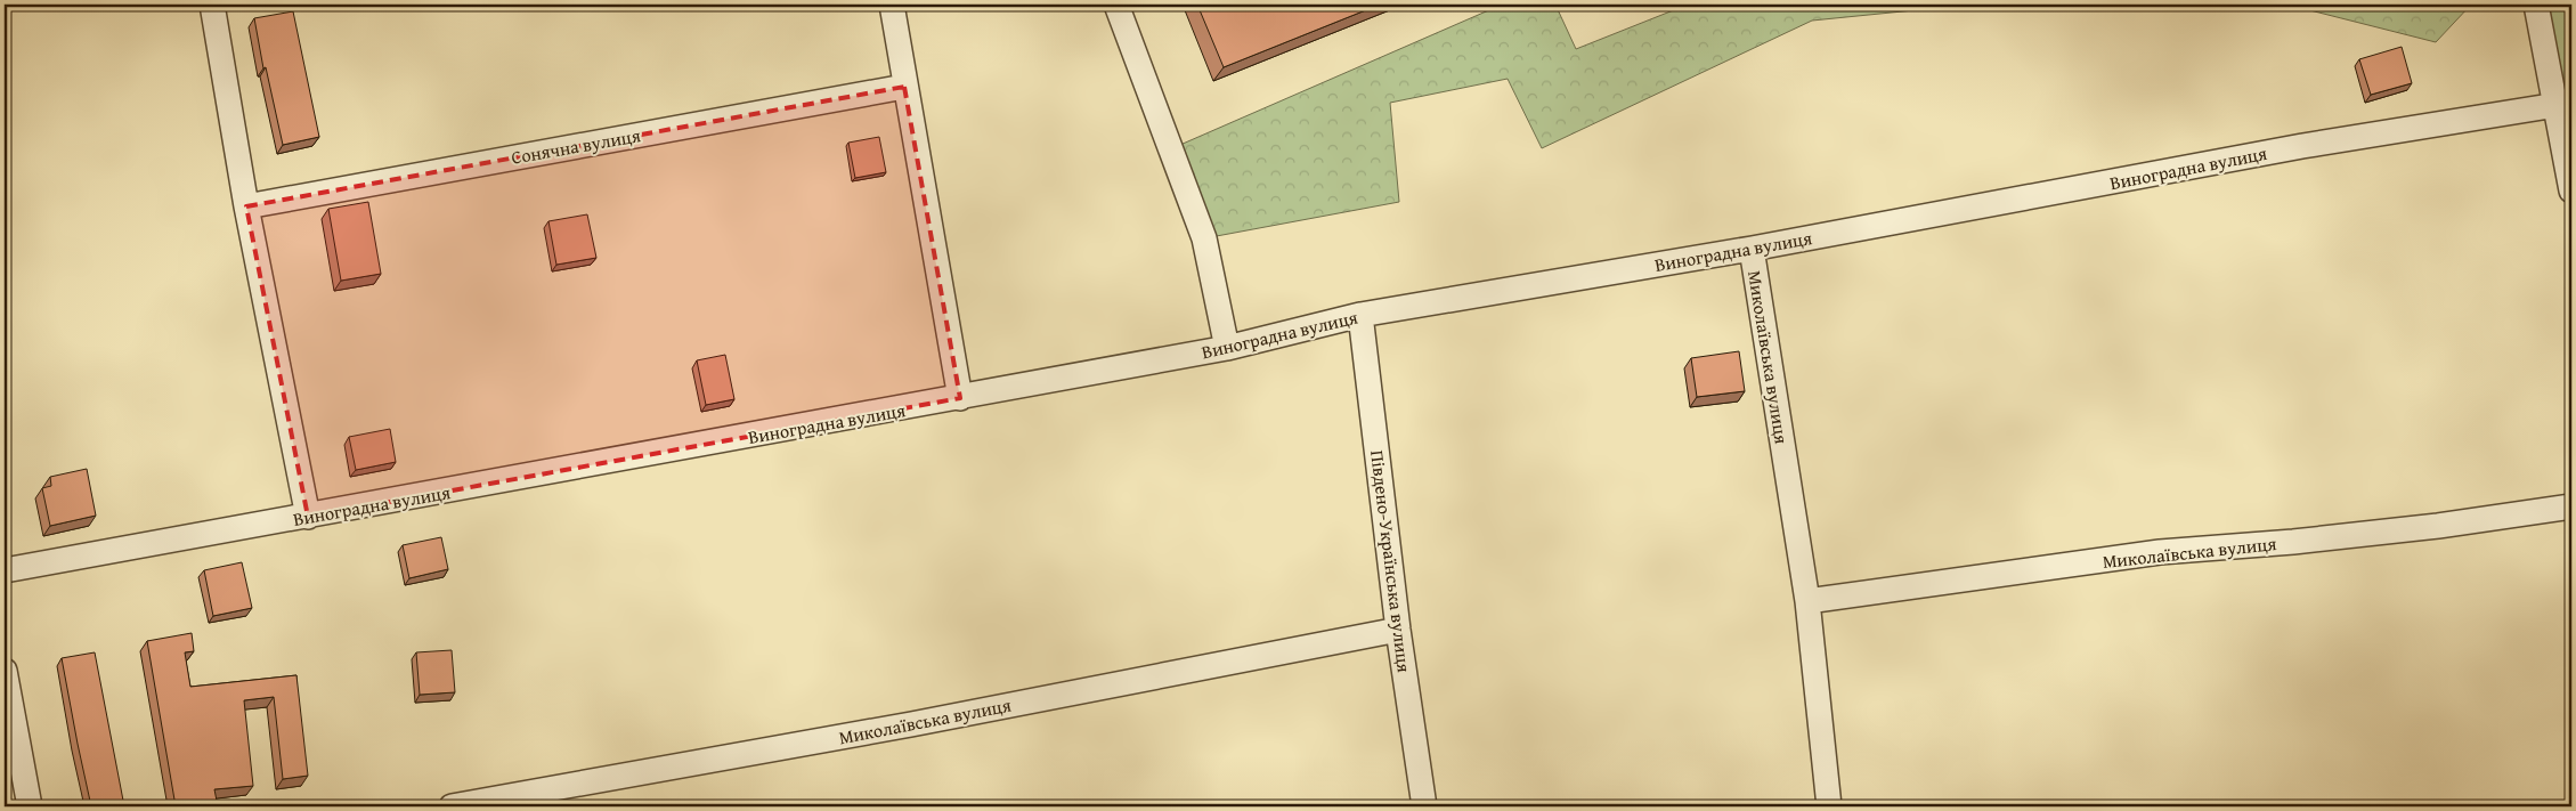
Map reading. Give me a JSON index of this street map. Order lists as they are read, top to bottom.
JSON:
{
  "streets": {
    "street": [
      "Сонячна вулиця",
      "Виноградна вулиця",
      "Миколаївська вулиця",
      "Південо-Українська вулиця"
    ]
  },
  "crossings": [
    ["Виноградна вулиця", "Миколаївська вулиця"],
    ["Виноградна вулиця", "Південо-Українська вулиця"],
    ["Миколаївська вулиця", "Південо-Українська вулиця"]
  ]
}
